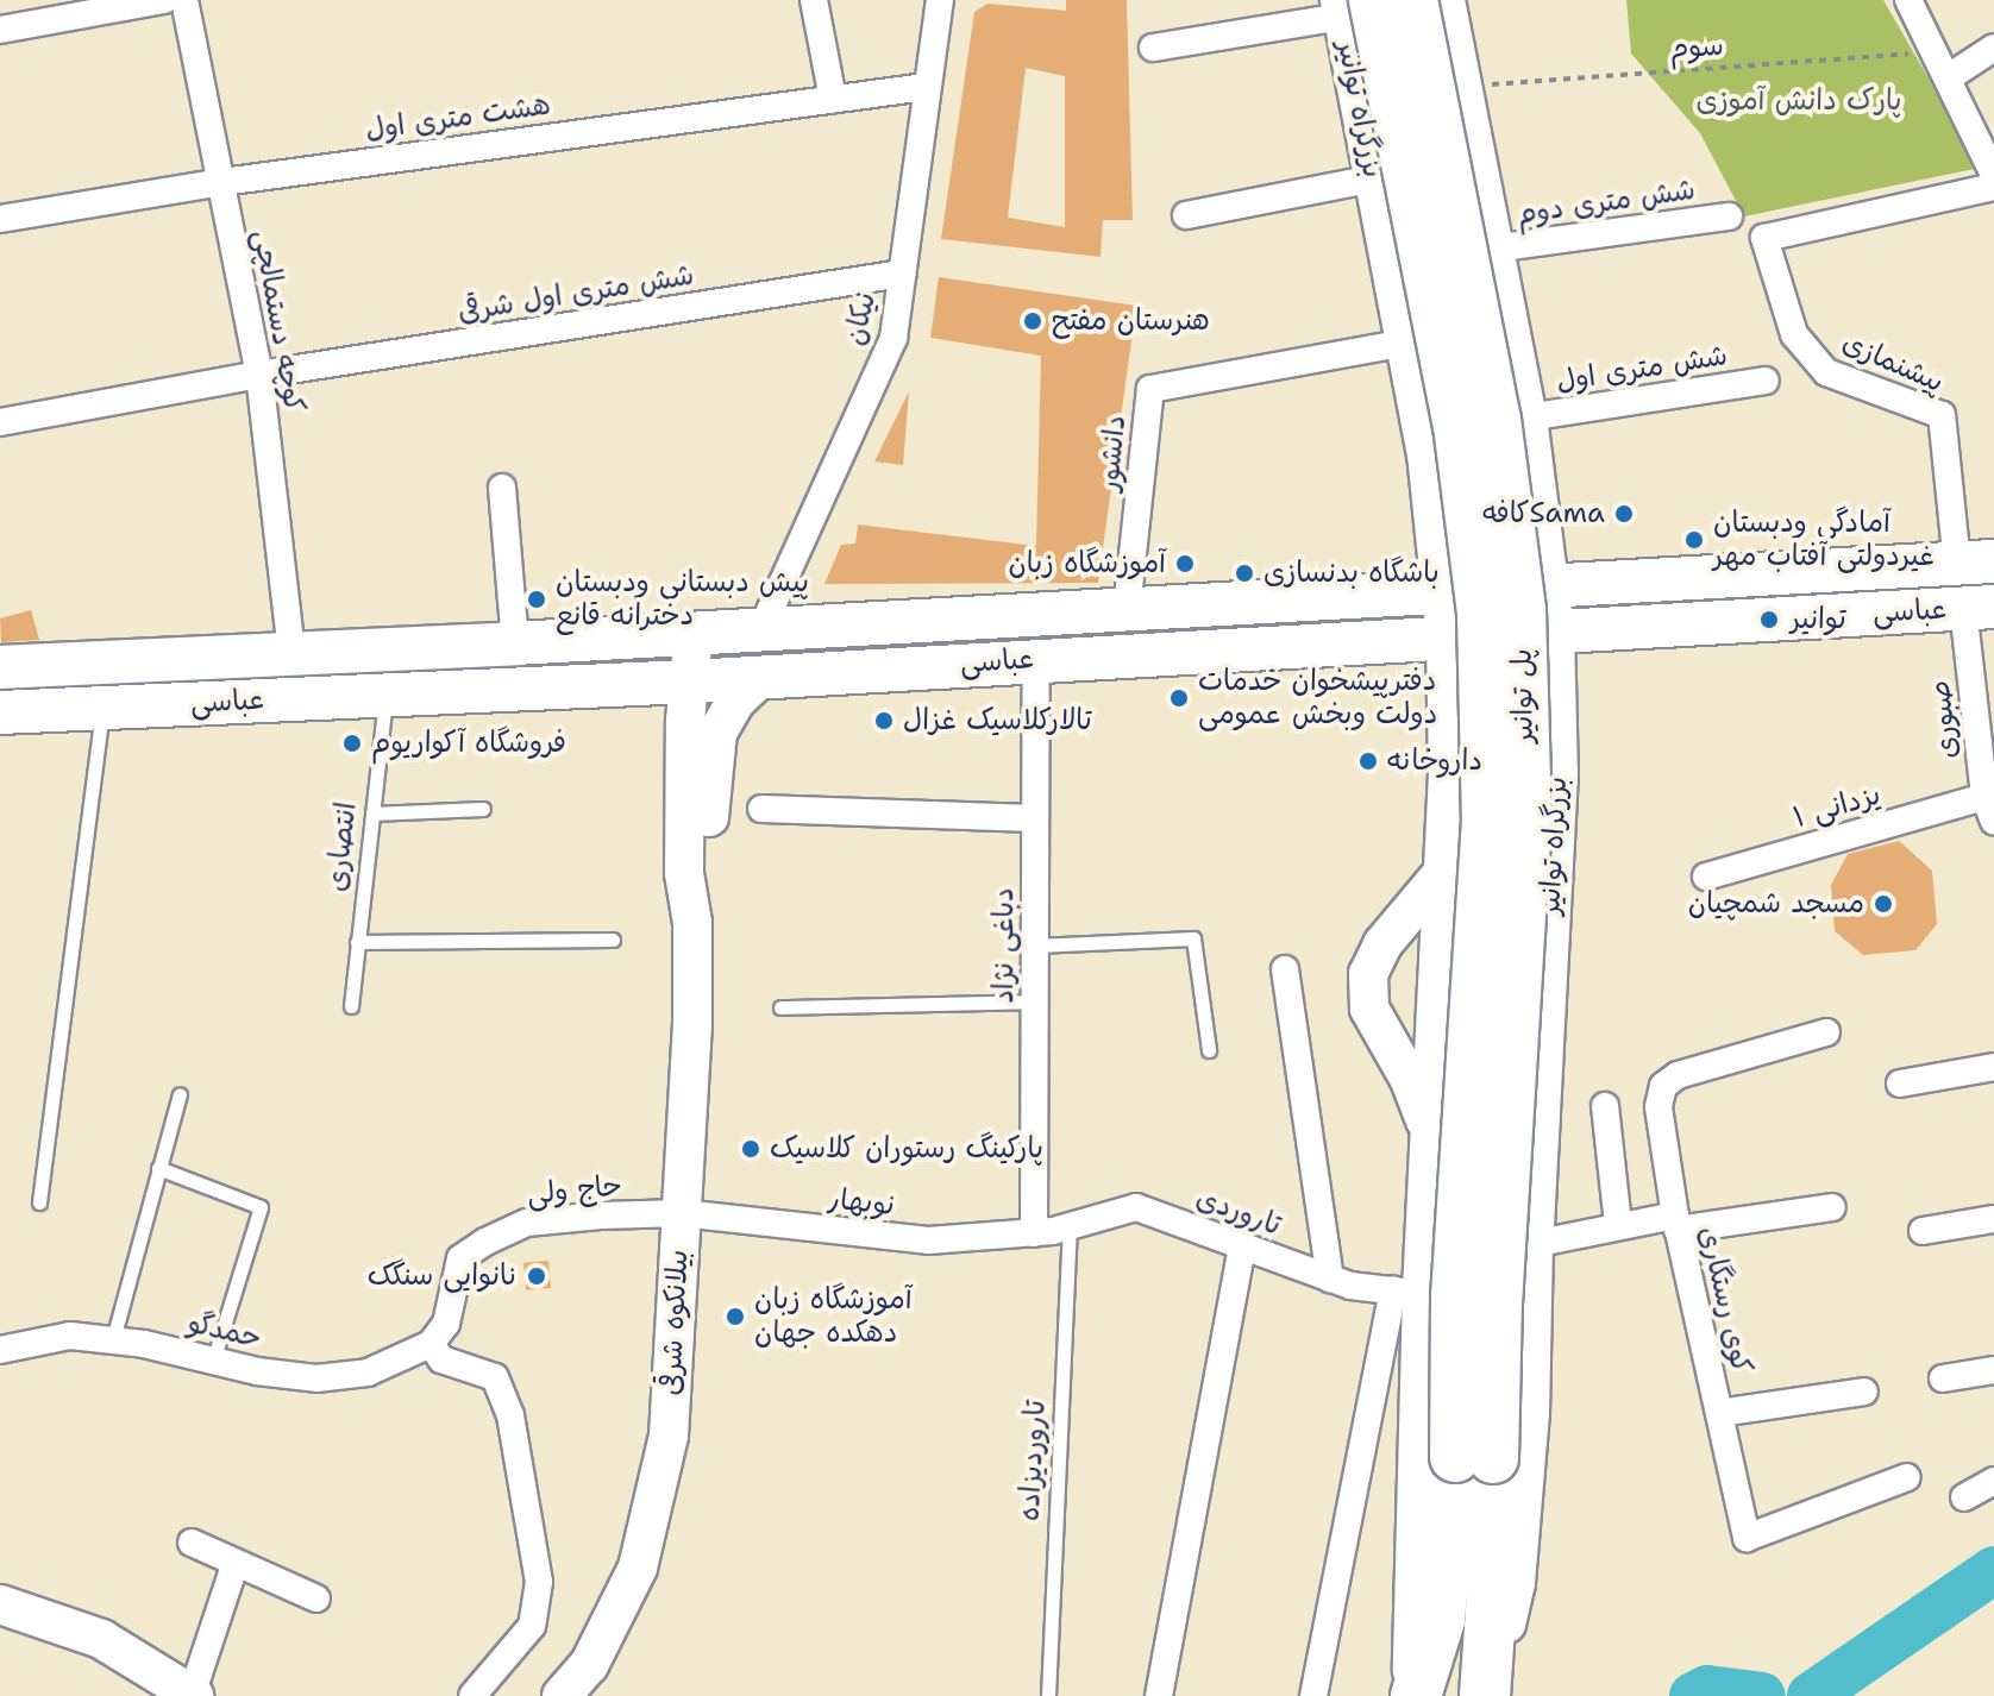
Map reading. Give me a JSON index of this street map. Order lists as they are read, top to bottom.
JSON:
{
  "streets": {
    "highway": ["بزرگراه توانیر", "پل توانیر"],
    "main road": ["عباسى"],
    "street": [
      "هشت متری اول",
      "شش متری دوم",
      "شش متری اول شرقی",
      "نیکان",
      "کوچه دستمالچی",
      "پیشنمازی",
      "شش متری اول",
      "دانشور",
      "صبوری",
      "یزدانی ۱",
      "دباغی نژاد",
      "حاج ولی",
      "نوبهار",
      "تاروردی",
      "کوی رستگاری",
      "بیلانکوه شرقی",
      "حمدگو"
    ],
    "lane": ["انتصاری", "تاروردیزاده"],
    "path": ["سوم"]
  },
  "crossings": [
    ["سوم", "بزرگراه توانیر"],
    ["بزرگراه توانیر", "شش متری دوم"],
    ["بزرگراه توانیر", "شش متری اول"],
    ["بزرگراه توانیر", "دانشور"],
    ["بزرگراه توانیر", "عباسى"],
    ["بزرگراه توانیر", "پل توانیر"],
    ["بزرگراه توانیر", "تاروردی"],
    ["بزرگراه توانیر", "کوی رستگاری"],
    ["هشت متری اول", "نیکان"],
    ["هشت متری اول", "کوچه دستمالچی"],
    ["شش متری اول شرقی", "نیکان"],
    ["شش متری اول شرقی", "کوچه دستمالچی"],
    ["نیکان", "عباسى"],
    ["کوچه دستمالچی", "عباسى"],
    ["پیشنمازی", "عباسى"],
    ["دانشور", "عباسى"],
    ["عباسى", "صبوری"],
    ["عباسى", "انتصاری"],
    ["عباسى", "دباغی نژاد"],
    ["عباسى", "بیلانکوه شرقی"],
    ["صبوری", "یزدانی ۱"],
    ["دباغی نژاد", "نوبهار"],
    ["دباغی نژاد", "تاروردی"],
    ["حاج ولی", "نوبهار"],
    ["حاج ولی", "بیلانکوه شرقی"],
    ["حاج ولی", "حمدگو"],
    ["نوبهار", "تاروردی"],
    ["نوبهار", "بیلانکوه شرقی"],
    ["تاروردی", "تاروردیزاده"]
  ],
  "parks": ["پارک دانش آموزی"],
  "places": [
    "هنرستان مفتح",
    "کافهSama",
    "آمادگی ودبستان غیردولتی آفتاب مهر",
    "آموزشگاه زبان",
    "باشگاه بدنسازی",
    "پیش دبستانی ودبستان دخترانه قانع",
    "توانیر",
    "دفترپیشخوان خدمات دولت وبخش عمومی",
    "تالارکلاسیک غزال",
    "فروشگاه آکواریوم",
    "داروخانه",
    "مسجد شمچیان",
    "پارکینگ رستوران کلاسیک",
    "نانوایی سنگک",
    "آموزشگاه زبان دهکده جهان"
  ]
}
